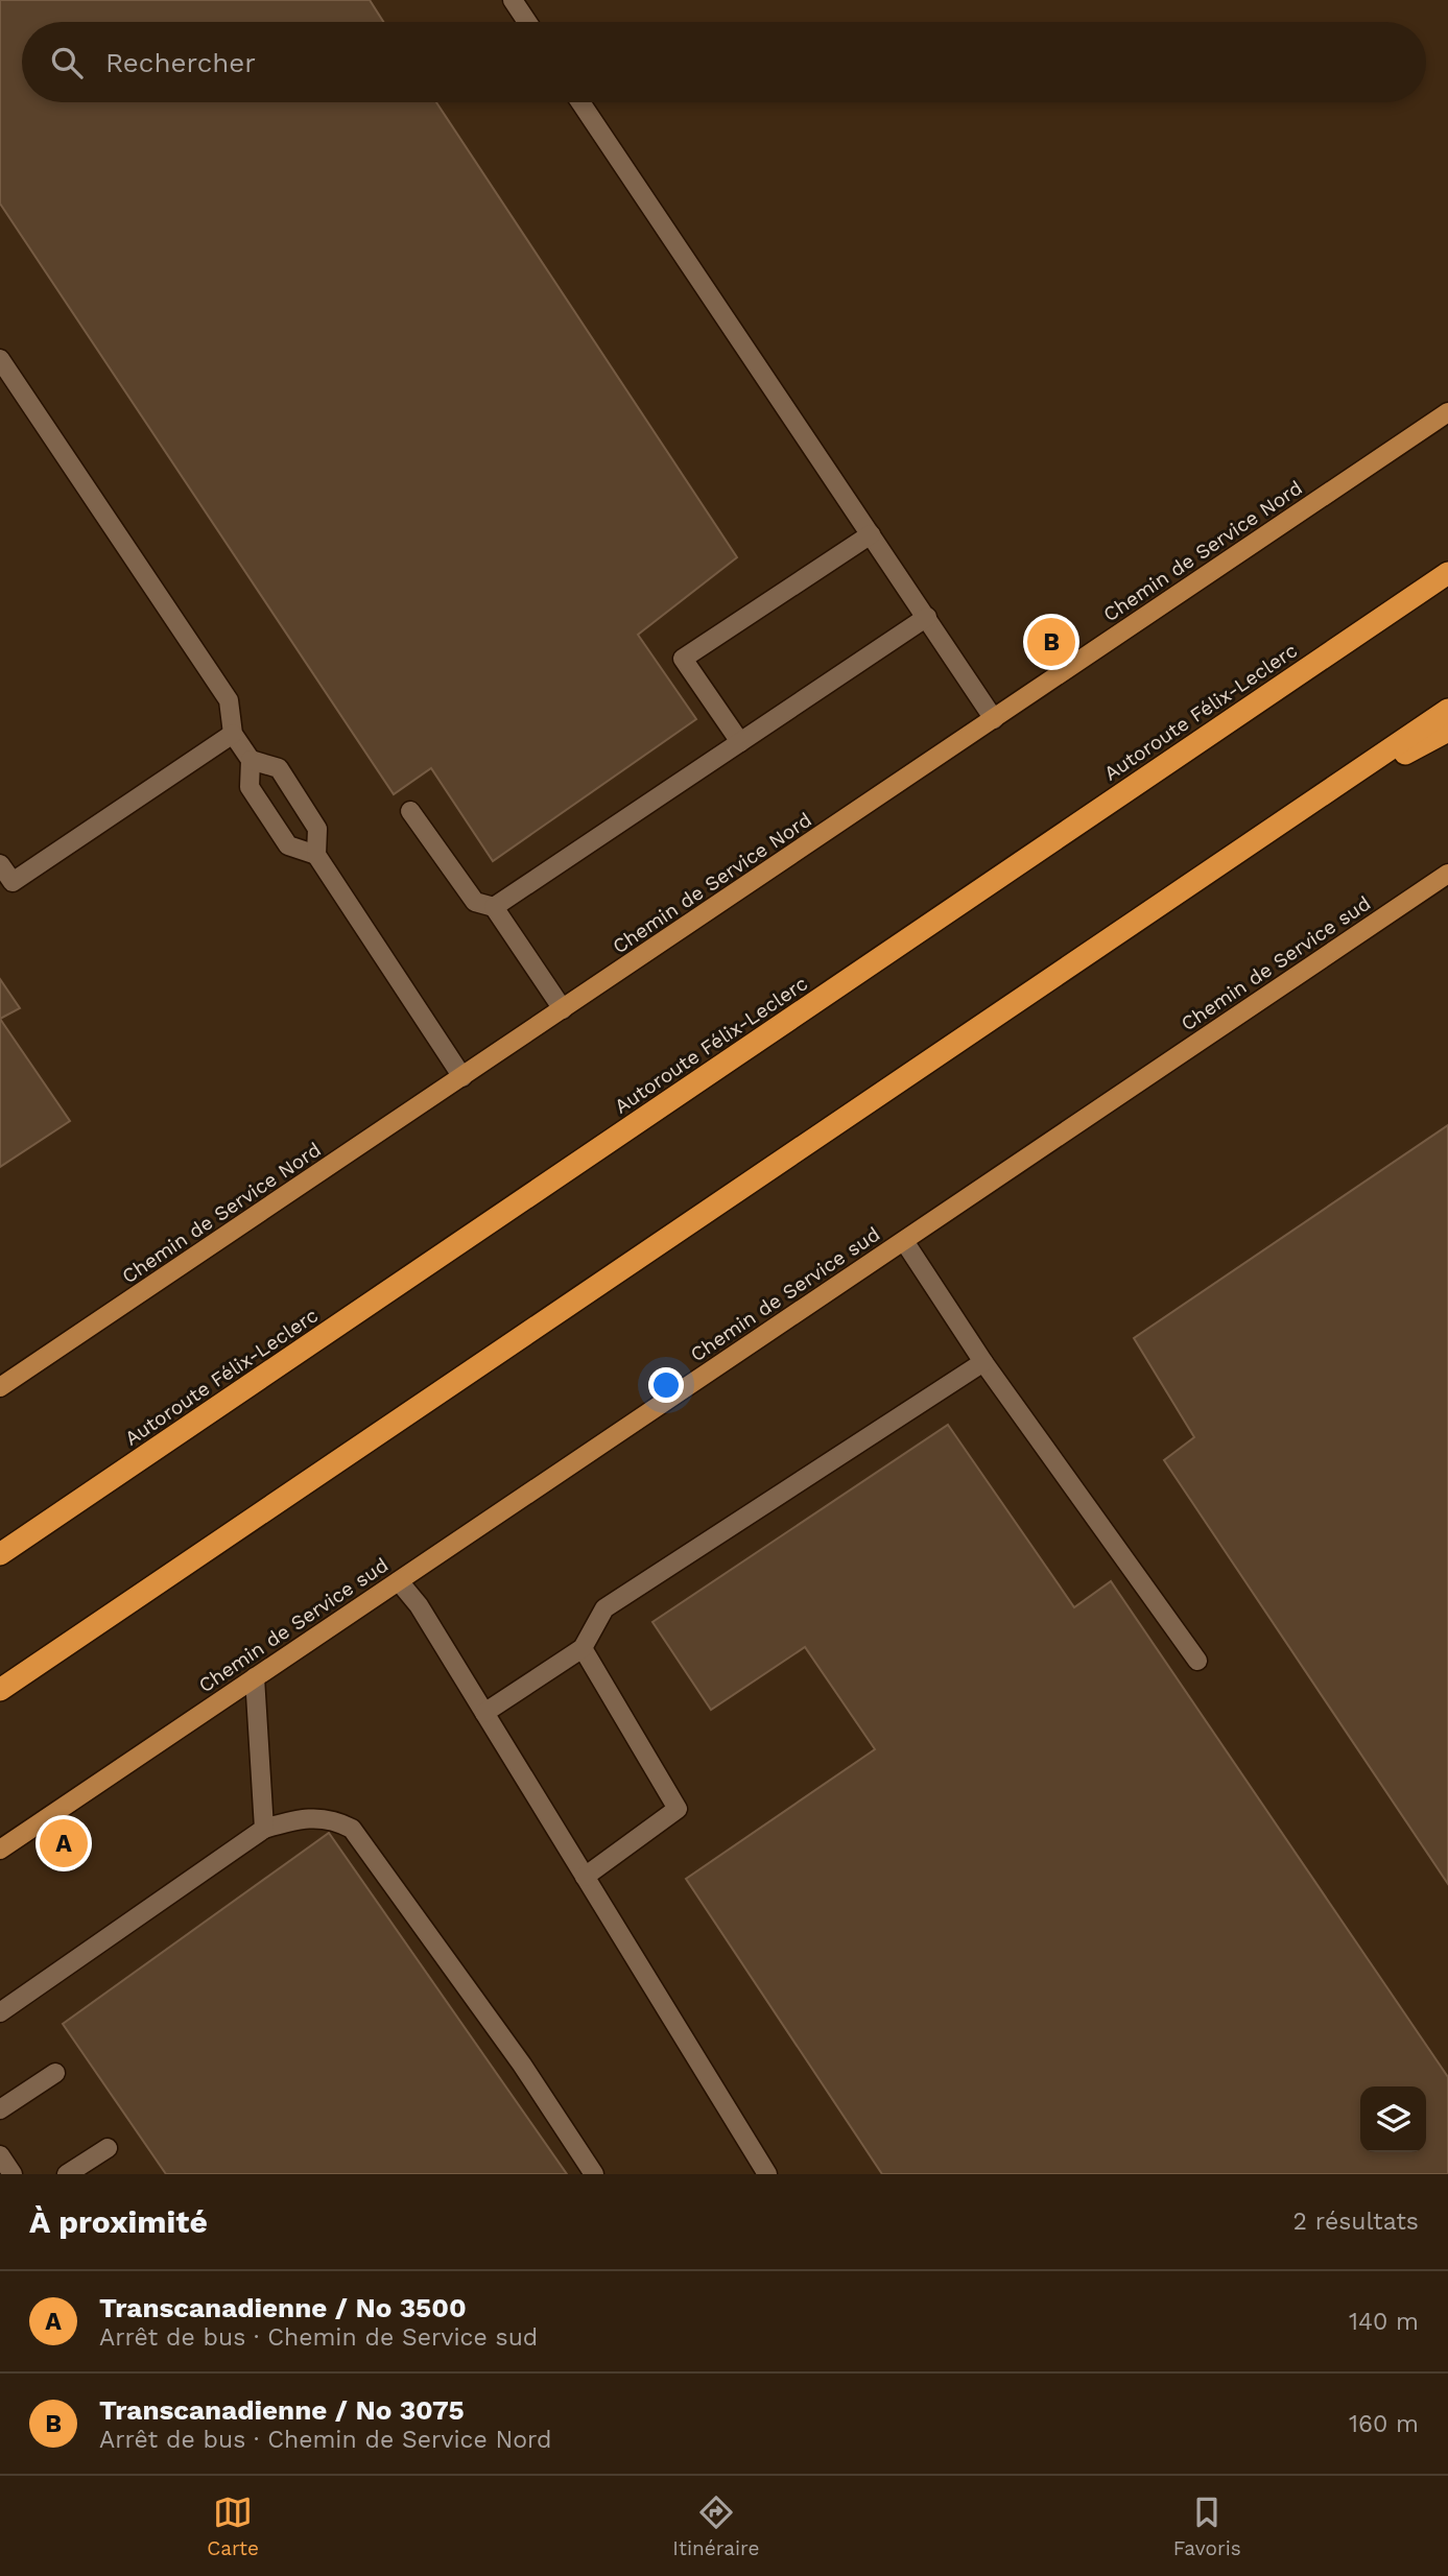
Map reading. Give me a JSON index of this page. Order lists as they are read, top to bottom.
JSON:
{
  "streets": {
    "highway": ["Autoroute Félix-Leclerc"],
    "main road": ["Chemin de Service Nord", "Chemin de Service sud"]
  },
  "page": {
    "search": "Rechercher",
    "pins": ["B", "A"],
    "heading": ["À proximité", "2 résultats"],
    "list": [
      {
        "mark": "A",
        "name": "Transcanadienne / No 3500",
        "note": "Arrêt de bus · Chemin de Service sud",
        "value": "140 m"
      },
      {
        "mark": "B",
        "name": "Transcanadienne / No 3075",
        "note": "Arrêt de bus · Chemin de Service Nord",
        "value": "160 m"
      }
    ],
    "nav": ["Carte", "Itinéraire", "Favoris"]
  }
}
